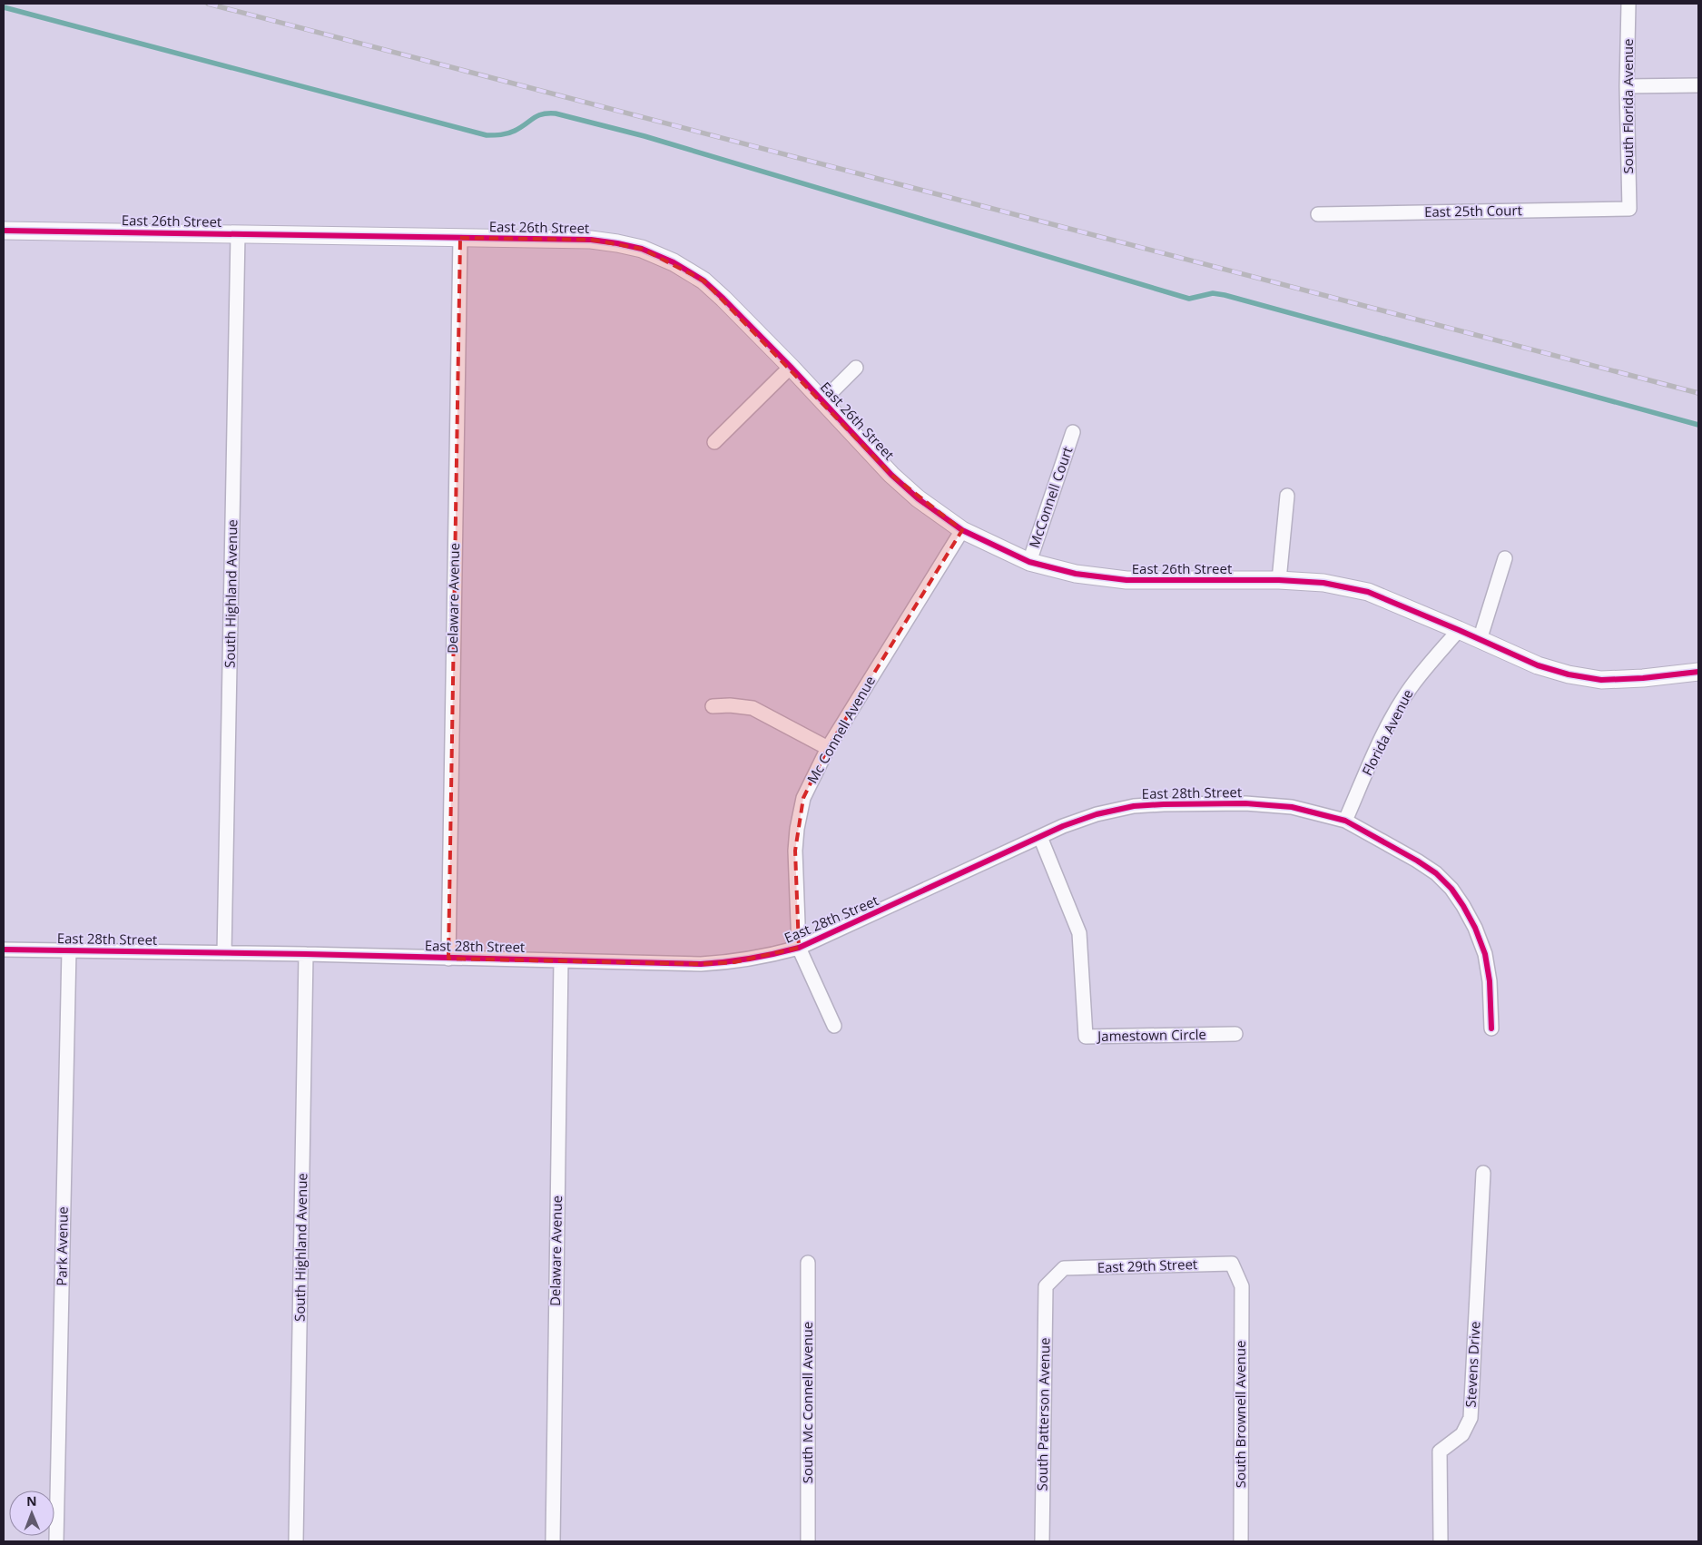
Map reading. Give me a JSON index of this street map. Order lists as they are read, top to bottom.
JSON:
{
  "streets": {
    "street": [
      "South Florida Avenue",
      "East 25th Court",
      "East 26th Street",
      "McConnell Court",
      "South Highland Avenue",
      "Delaware Avenue",
      "Mc Connell Avenue",
      "Florida Avenue",
      "East 28th Street",
      "Jamestown Circle",
      "Park Avenue",
      "East 29th Street",
      "Stevens Drive",
      "South Mc Connell Avenue",
      "South Patterson Avenue",
      "South Brownell Avenue"
    ]
  },
  "crossings": [
    ["South Florida Avenue", "East 25th Court"],
    ["East 26th Street", "McConnell Court"],
    ["East 26th Street", "South Highland Avenue"],
    ["East 26th Street", "Delaware Avenue"],
    ["East 26th Street", "Mc Connell Avenue"],
    ["East 26th Street", "Florida Avenue"],
    ["South Highland Avenue", "East 28th Street"],
    ["Delaware Avenue", "East 28th Street"],
    ["Mc Connell Avenue", "East 28th Street"],
    ["Florida Avenue", "East 28th Street"],
    ["East 28th Street", "Jamestown Circle"],
    ["East 28th Street", "Park Avenue"],
    ["East 29th Street", "South Patterson Avenue"],
    ["East 29th Street", "South Brownell Avenue"]
  ],
  "north": "top"
}
